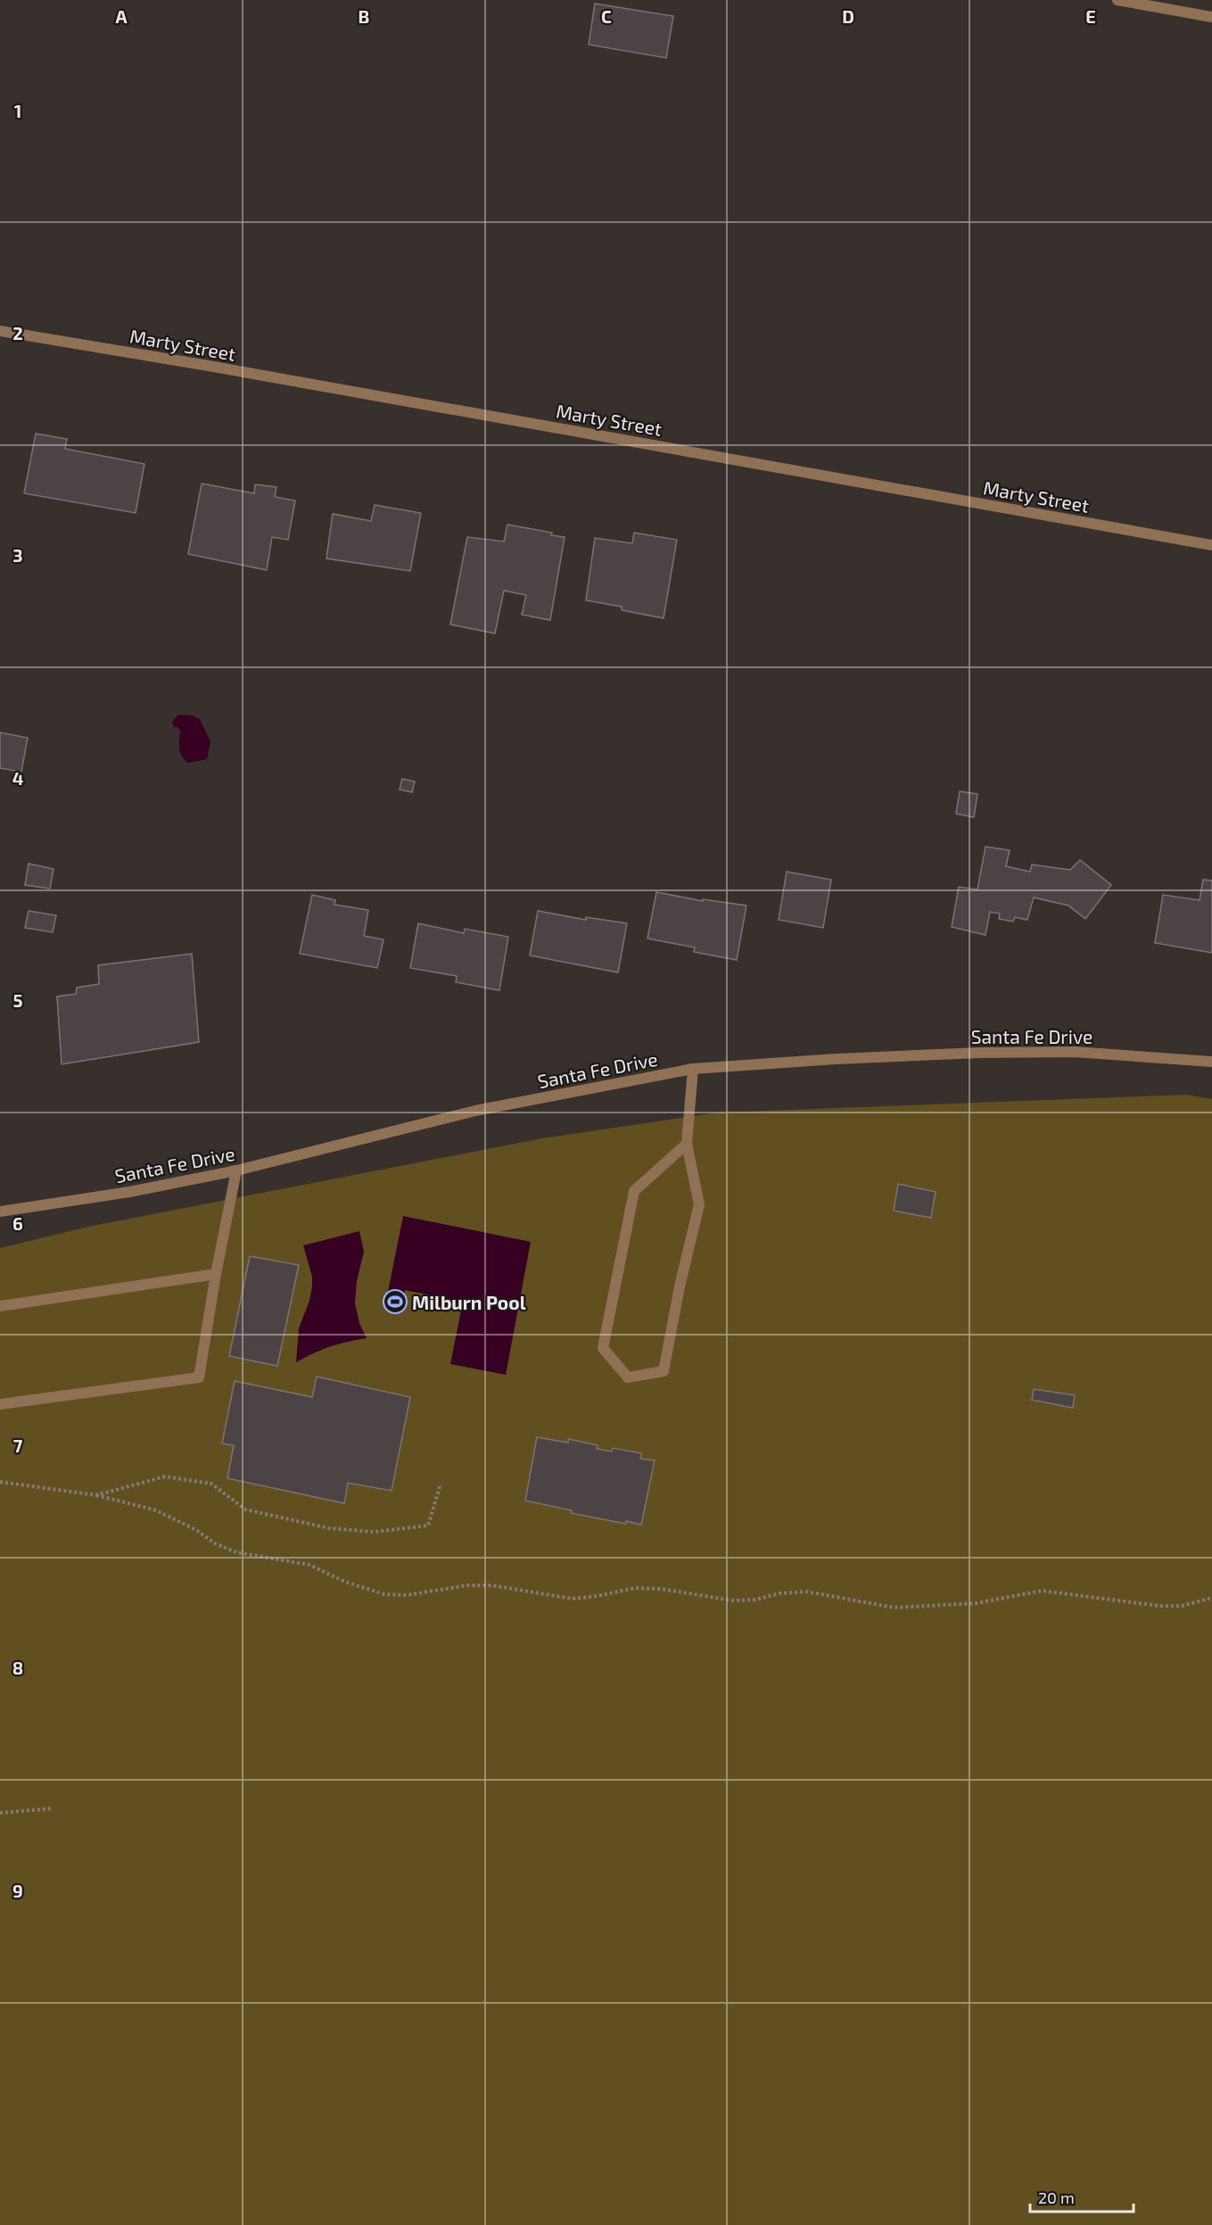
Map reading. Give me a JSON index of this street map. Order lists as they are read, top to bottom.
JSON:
{
  "streets": {
    "street": ["Marty Street", "Santa Fe Drive"]
  },
  "places": {
    "sports": ["Milburn Pool"]
  },
  "scale_bar": "20 m",
  "grid": {
    "columns": [
      "A",
      "B",
      "C",
      "D",
      "E"
    ],
    "rows": [
      "1",
      "2",
      "3",
      "4",
      "5",
      "6",
      "7",
      "8",
      "9"
    ]
  }
}
